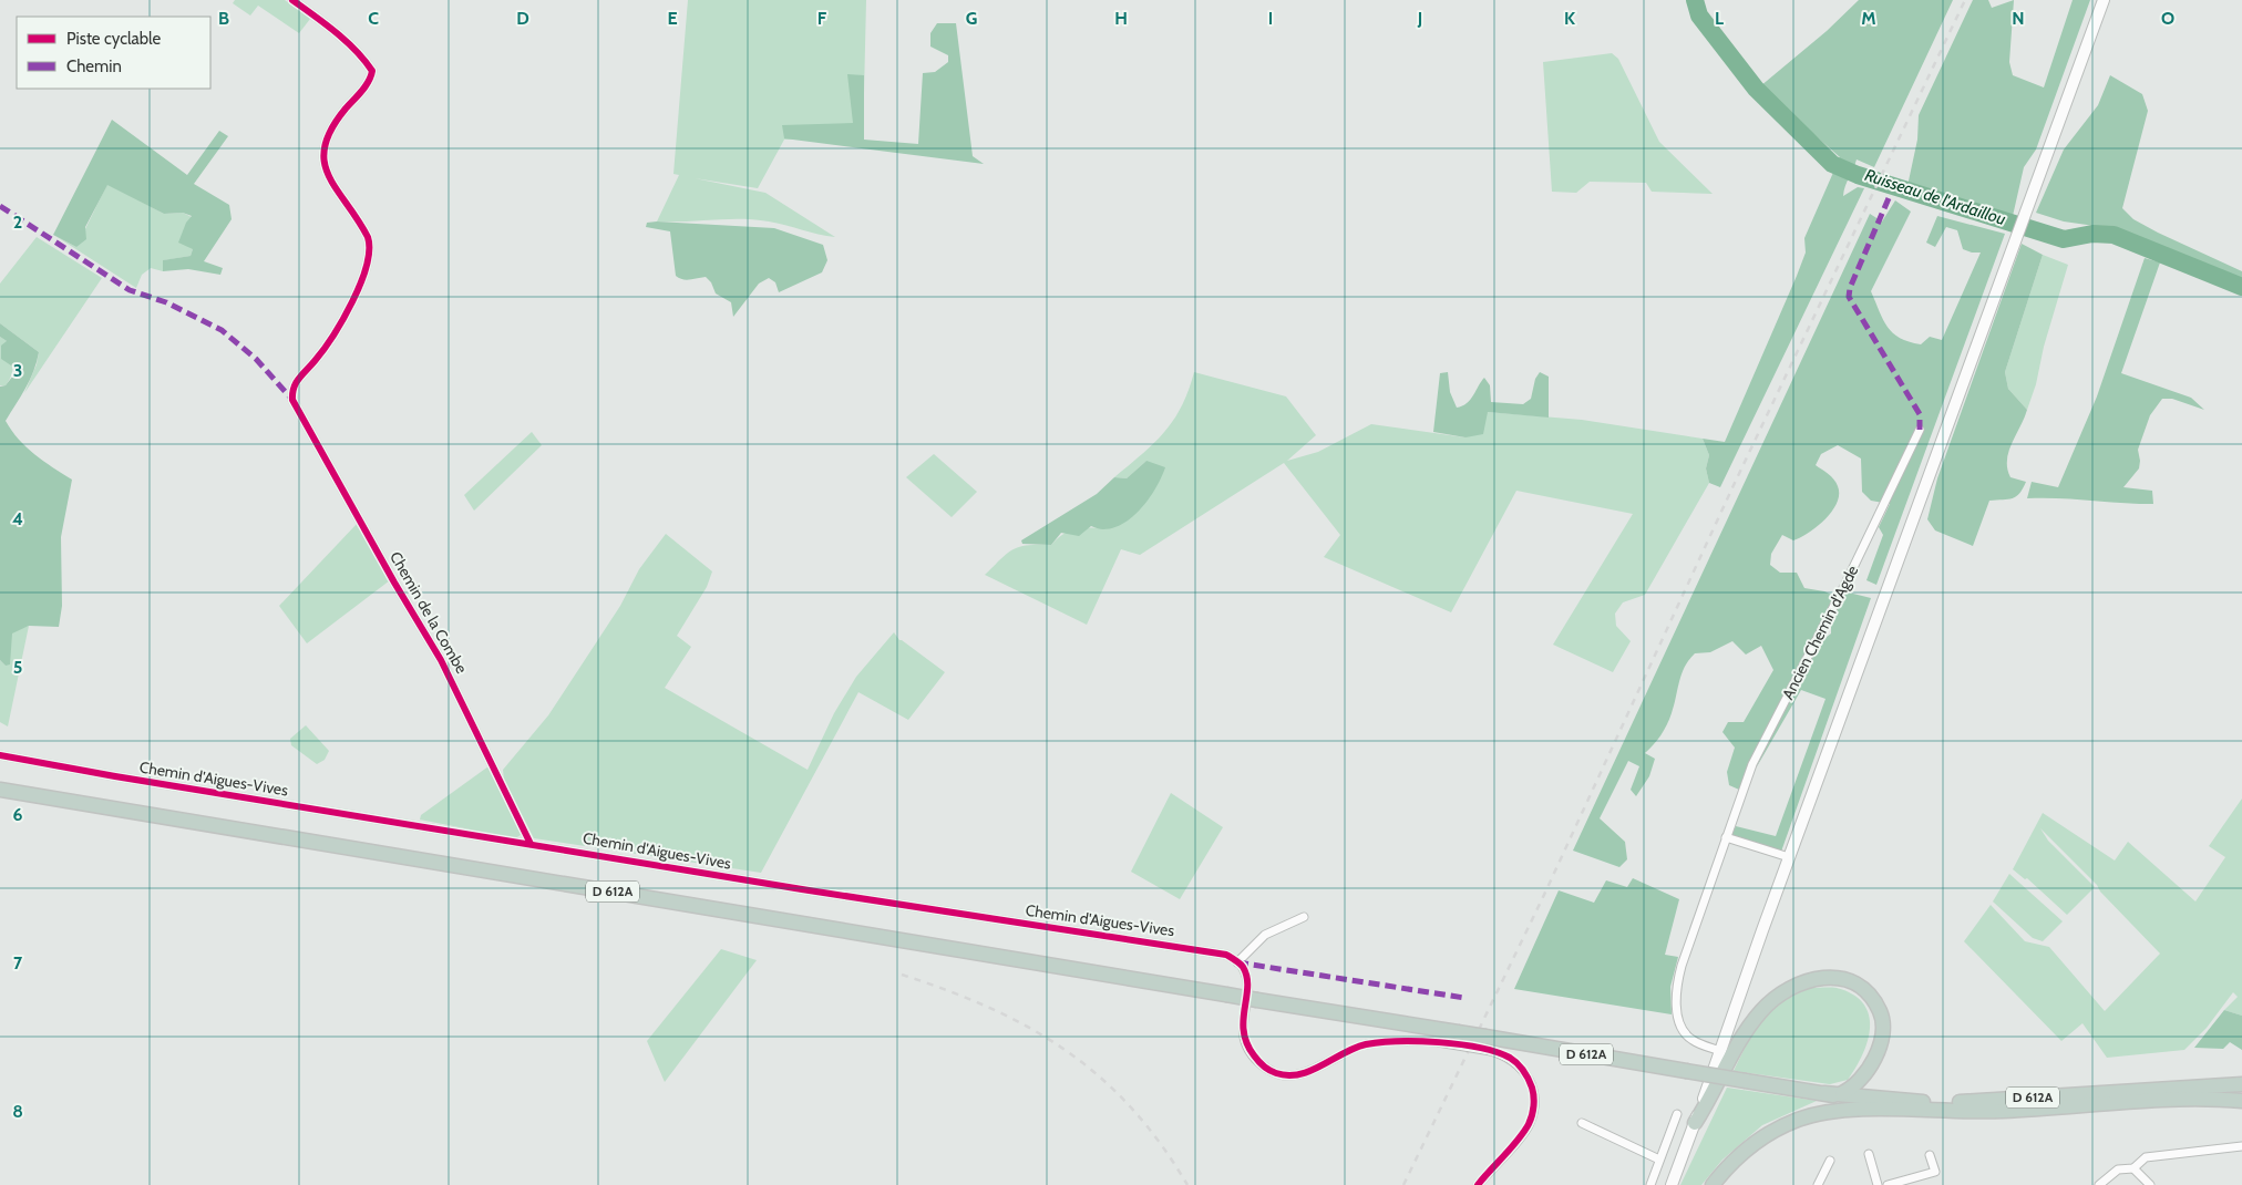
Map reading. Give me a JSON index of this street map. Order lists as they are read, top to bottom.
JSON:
{
  "streets": {
    "highway": ["D 612A"],
    "street": ["Chemin de la Combe", "Ancien Chemin d'Agde", "Chemin d'Aigues-Vives"]
  },
  "crossings": [
    ["Chemin de la Combe", "Chemin d'Aigues-Vives"]
  ],
  "water": ["Ruisseau de l'Ardaillou"],
  "legend": ["Piste cyclable", "Chemin"],
  "grid": {
    "columns": [
      "B",
      "C",
      "D",
      "E",
      "F",
      "G",
      "H",
      "I",
      "J",
      "K",
      "L",
      "M",
      "N",
      "O"
    ],
    "rows": [
      "2",
      "3",
      "4",
      "5",
      "6",
      "7",
      "8"
    ]
  }
}
